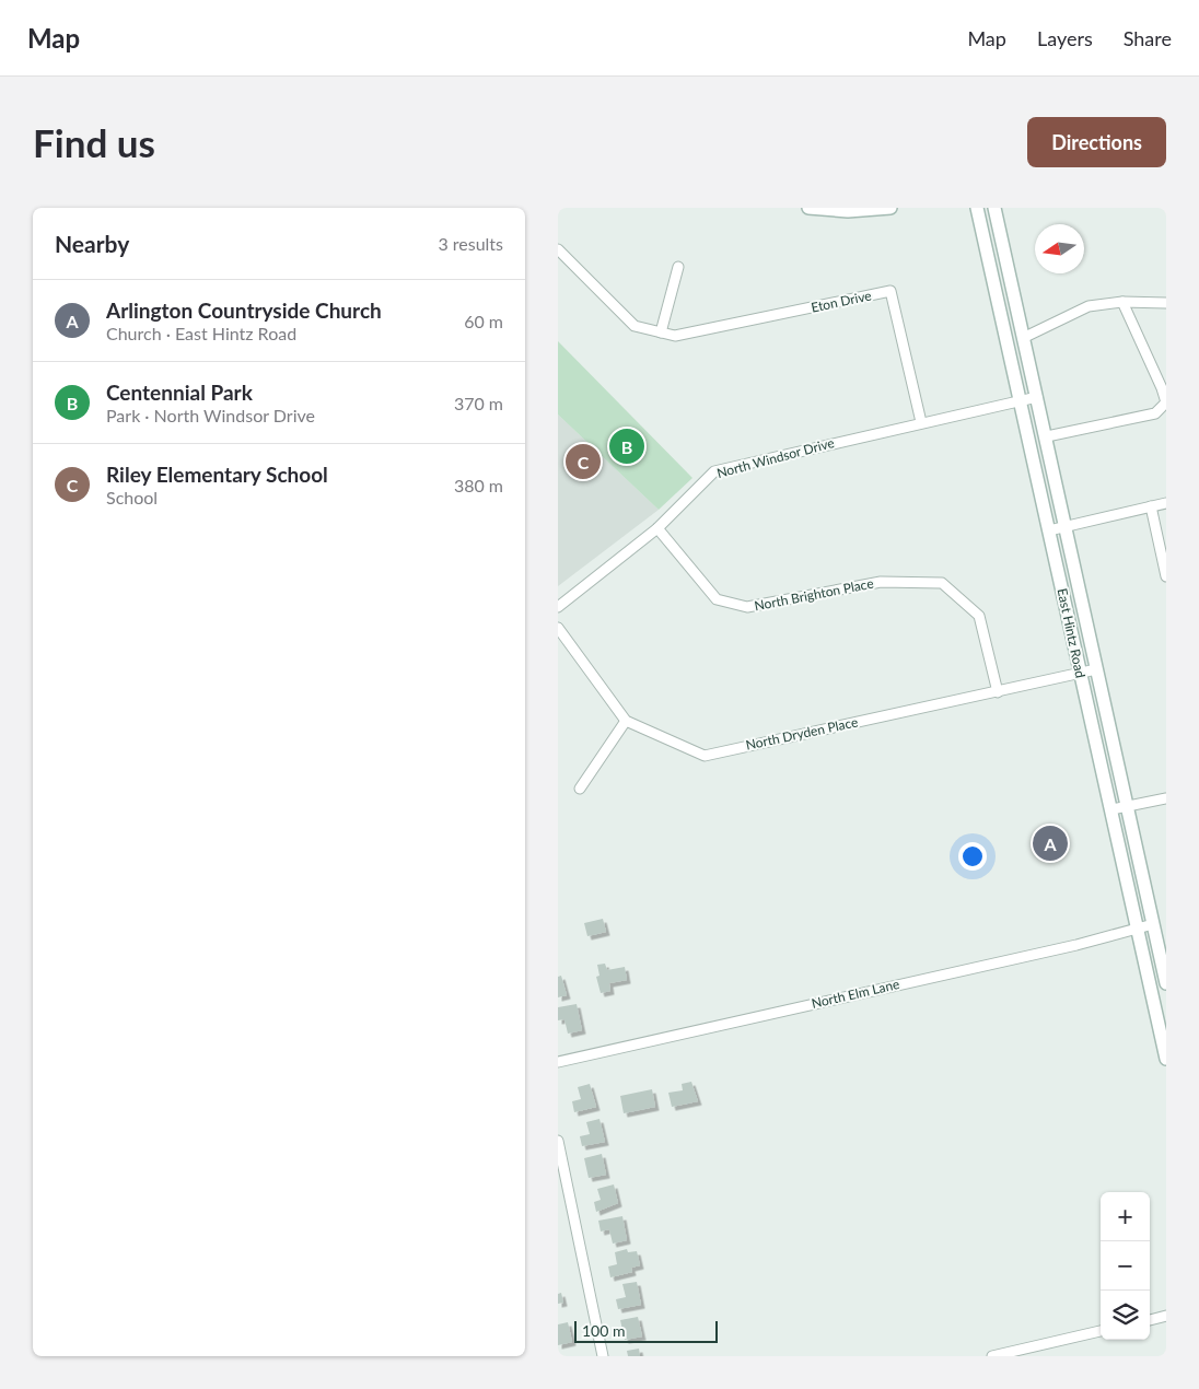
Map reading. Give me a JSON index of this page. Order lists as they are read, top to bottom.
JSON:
{
  "streets": {
    "main road": ["East Hintz Road"],
    "street": [
      "Eton Drive",
      "North Windsor Drive",
      "North Brighton Place",
      "North Dryden Place",
      "North Elm Lane"
    ]
  },
  "crossings": [
    ["Eton Drive", "North Windsor Drive"],
    ["North Windsor Drive", "North Brighton Place"],
    ["North Windsor Drive", "East Hintz Road"],
    ["North Brighton Place", "North Dryden Place"],
    ["East Hintz Road", "North Dryden Place"],
    ["East Hintz Road", "North Elm Lane"]
  ],
  "scale_bar": "100 m",
  "north": "left",
  "page": {
    "header": "Map",
    "nav": ["Map", "Layers", "Share"],
    "buttons": "Directions",
    "title": "Find us",
    "heading": ["Nearby", "3 results"],
    "list": [
      {
        "mark": "A",
        "name": "Arlington Countryside Church",
        "note": "Church · East Hintz Road",
        "value": "60 m"
      },
      {
        "mark": "B",
        "name": "Centennial Park",
        "note": "Park · North Windsor Drive",
        "value": "370 m"
      },
      {
        "mark": "C",
        "name": "Riley Elementary School",
        "note": "School",
        "value": "380 m"
      }
    ],
    "pins": ["B", "C", "A"],
    "map_buttons": ["+", "−"],
    "scale": "100 m"
  }
}
